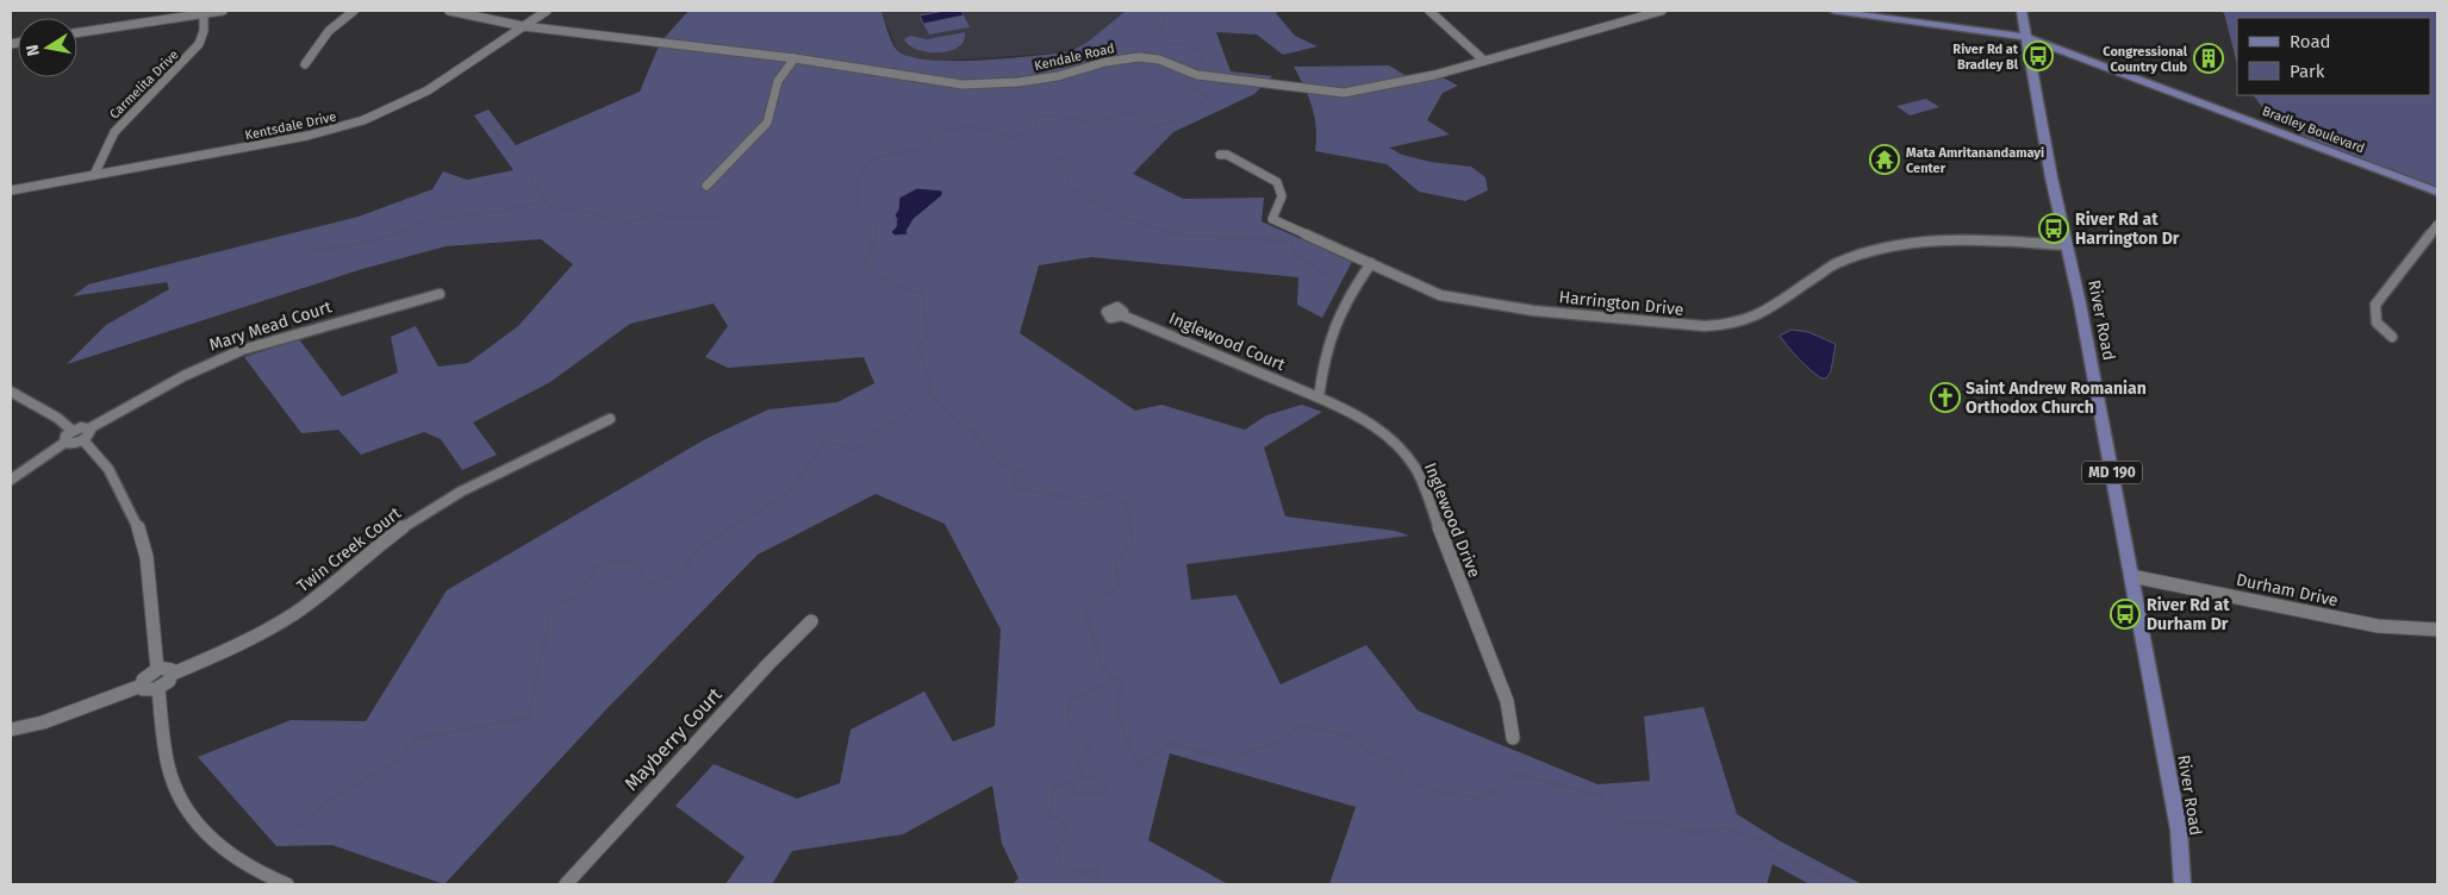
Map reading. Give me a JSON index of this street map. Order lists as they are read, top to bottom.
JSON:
{
  "streets": {
    "main road": ["Bradley Boulevard", "River Road", "MD 190"],
    "street": [
      "Kendale Road",
      "Carmelita Drive",
      "Kentsdale Drive",
      "Harrington Drive",
      "Mary Mead Court",
      "Inglewood Court",
      "Inglewood Drive",
      "Twin Creek Court",
      "Durham Drive",
      "Mayberry Court"
    ]
  },
  "crossings": [
    ["Kendale Road", "Kentsdale Drive"],
    ["Carmelita Drive", "Kentsdale Drive"],
    ["Bradley Boulevard", "River Road"],
    ["Harrington Drive", "River Road"],
    ["River Road", "Durham Drive"],
    ["Inglewood Court", "Inglewood Drive"]
  ],
  "places": {
    "bus stop": ["River Rd at Bradley Bl", "River Rd at Harrington Dr", "River Rd at Durham Dr"],
    "building": ["Congressional Country Club"],
    "temple": ["Mata Amritanandamayi Center"],
    "church": ["Saint Andrew Romanian Orthodox Church"]
  },
  "legend": ["Road", "Park"],
  "north": "left"
}
